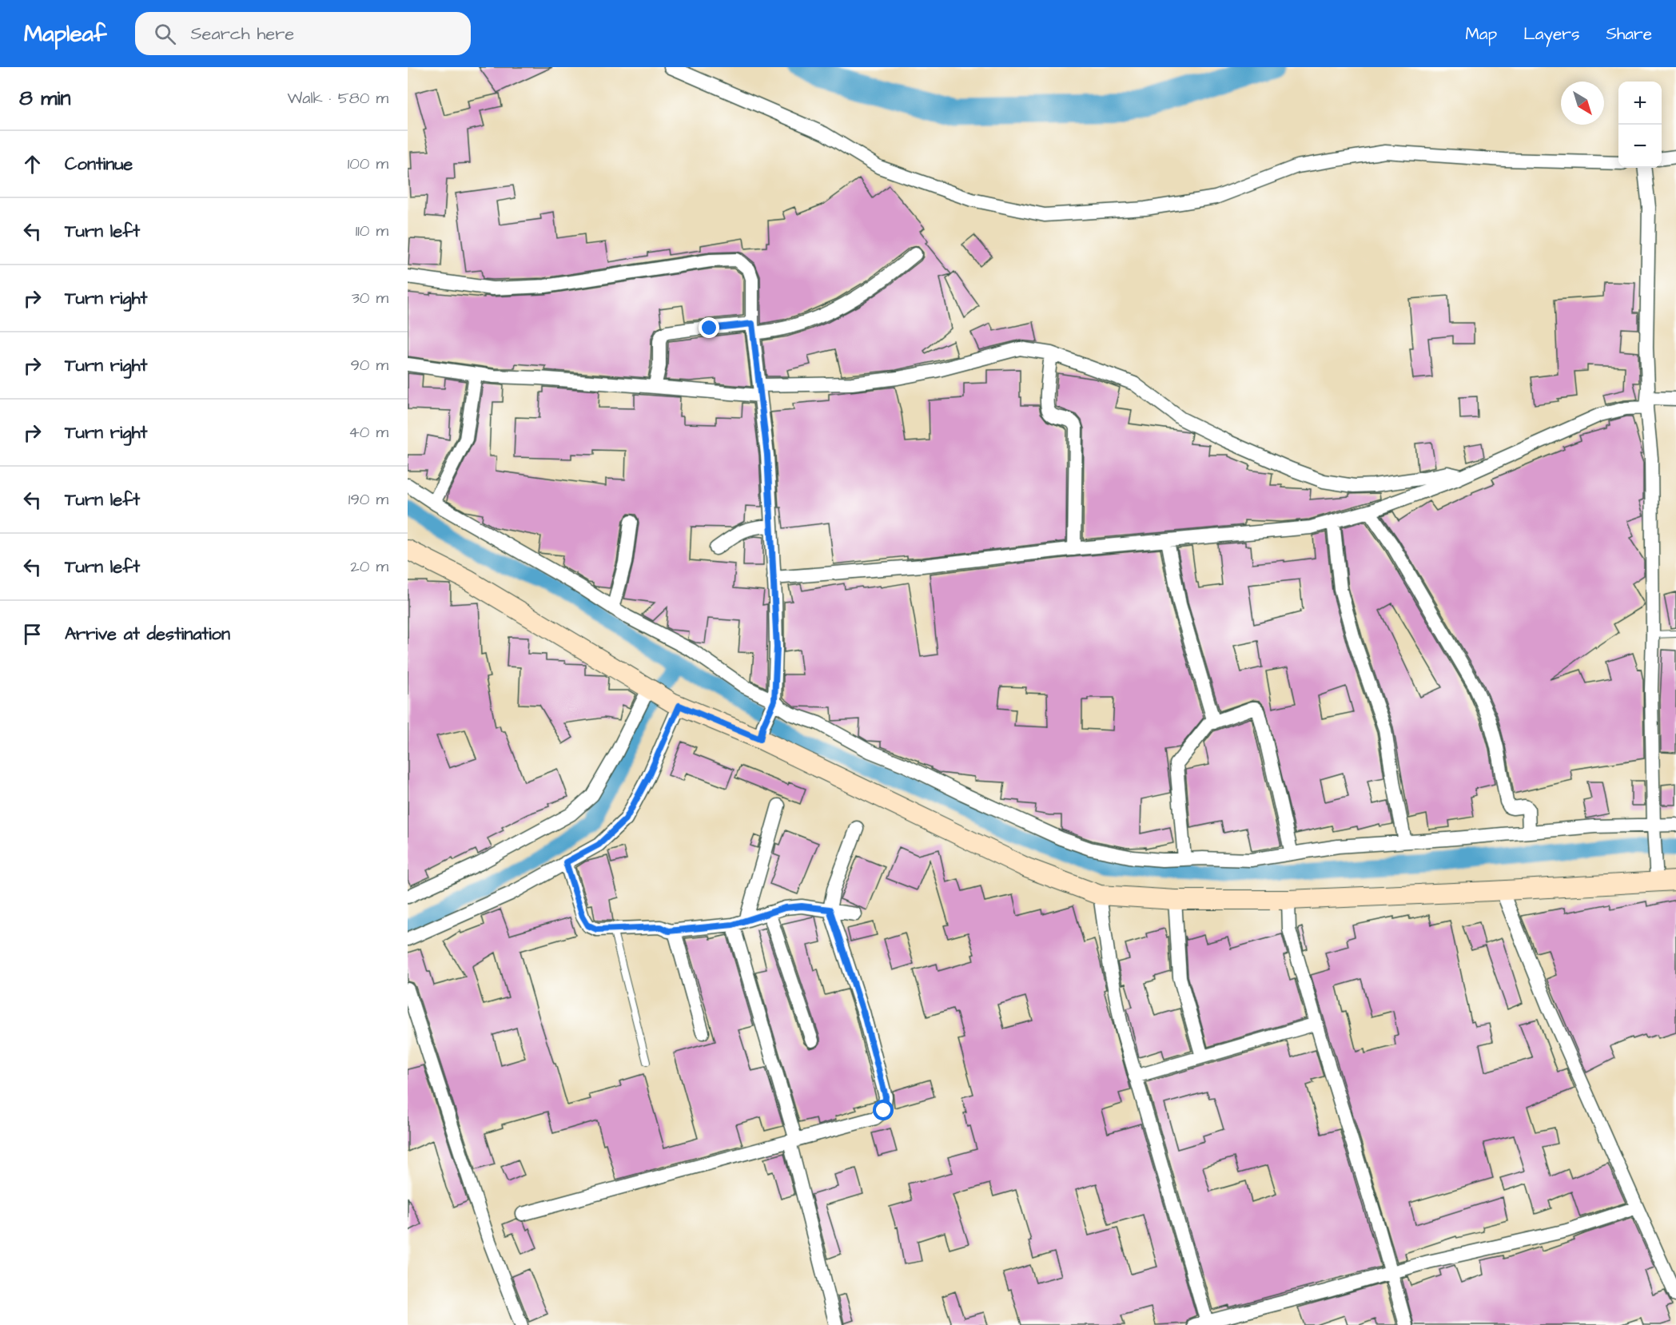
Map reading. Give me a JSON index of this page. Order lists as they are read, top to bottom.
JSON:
{
  "north": "bottom right",
  "page": {
    "header": "Mapleaf",
    "search": "Search here",
    "nav": ["Map", "Layers", "Share"],
    "heading": ["8 min", "Walk · 580 m"],
    "map_buttons": ["+", "−"],
    "list": [
      ["Continue", "100 m"],
      ["Turn left", "110 m"],
      ["Turn right", "30 m"],
      ["Turn right", "90 m"],
      ["Turn right", "40 m"],
      ["Turn left", "190 m"],
      ["Turn left", "20 m"],
      "Arrive at destination"
    ]
  }
}
